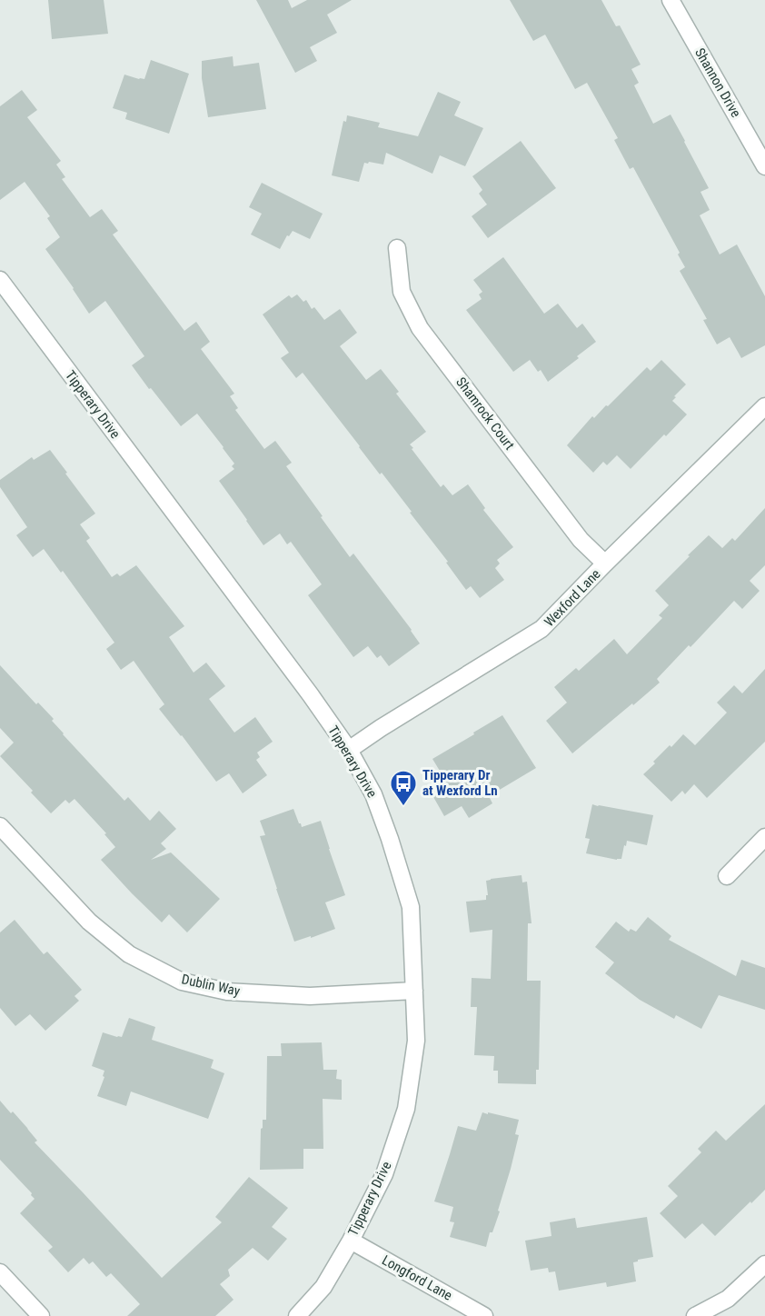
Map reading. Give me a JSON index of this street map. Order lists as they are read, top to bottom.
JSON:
{
  "streets": {
    "street": [
      "Shannon Drive",
      "Tipperary Drive",
      "Shamrock Court",
      "Wexford Lane",
      "Dublin Way",
      "Longford Lane"
    ]
  },
  "crossings": [
    ["Tipperary Drive", "Wexford Lane"],
    ["Tipperary Drive", "Dublin Way"],
    ["Tipperary Drive", "Longford Lane"],
    ["Shamrock Court", "Wexford Lane"]
  ],
  "places": {
    "bus stop": ["Tipperary Dr at Wexford Ln"]
  }
}
